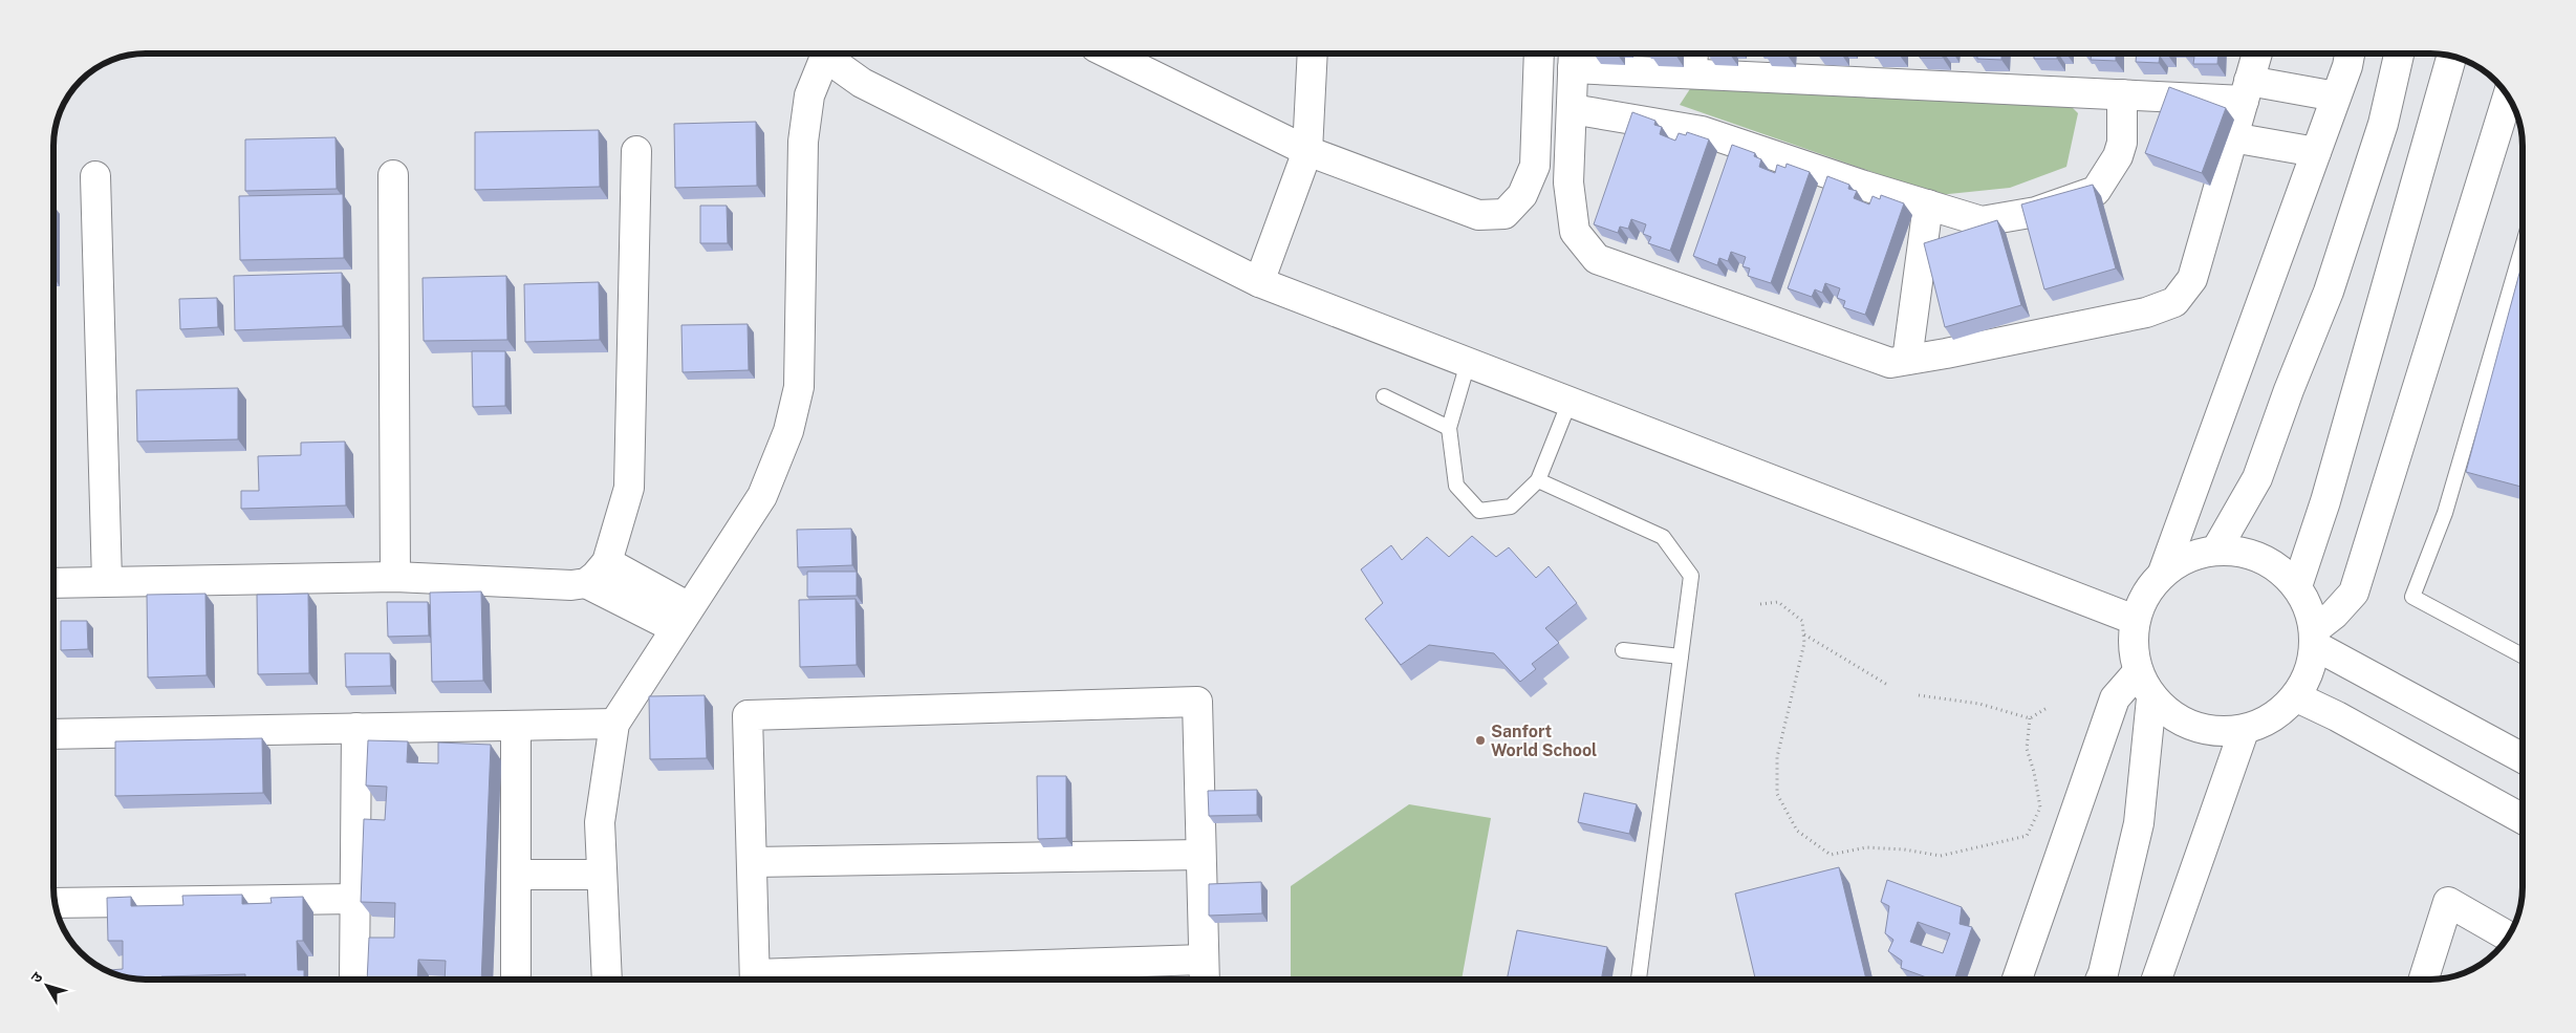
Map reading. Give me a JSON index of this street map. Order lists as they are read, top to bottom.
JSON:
{
  "places": ["Sanfort World School"],
  "north": "top left"
}
